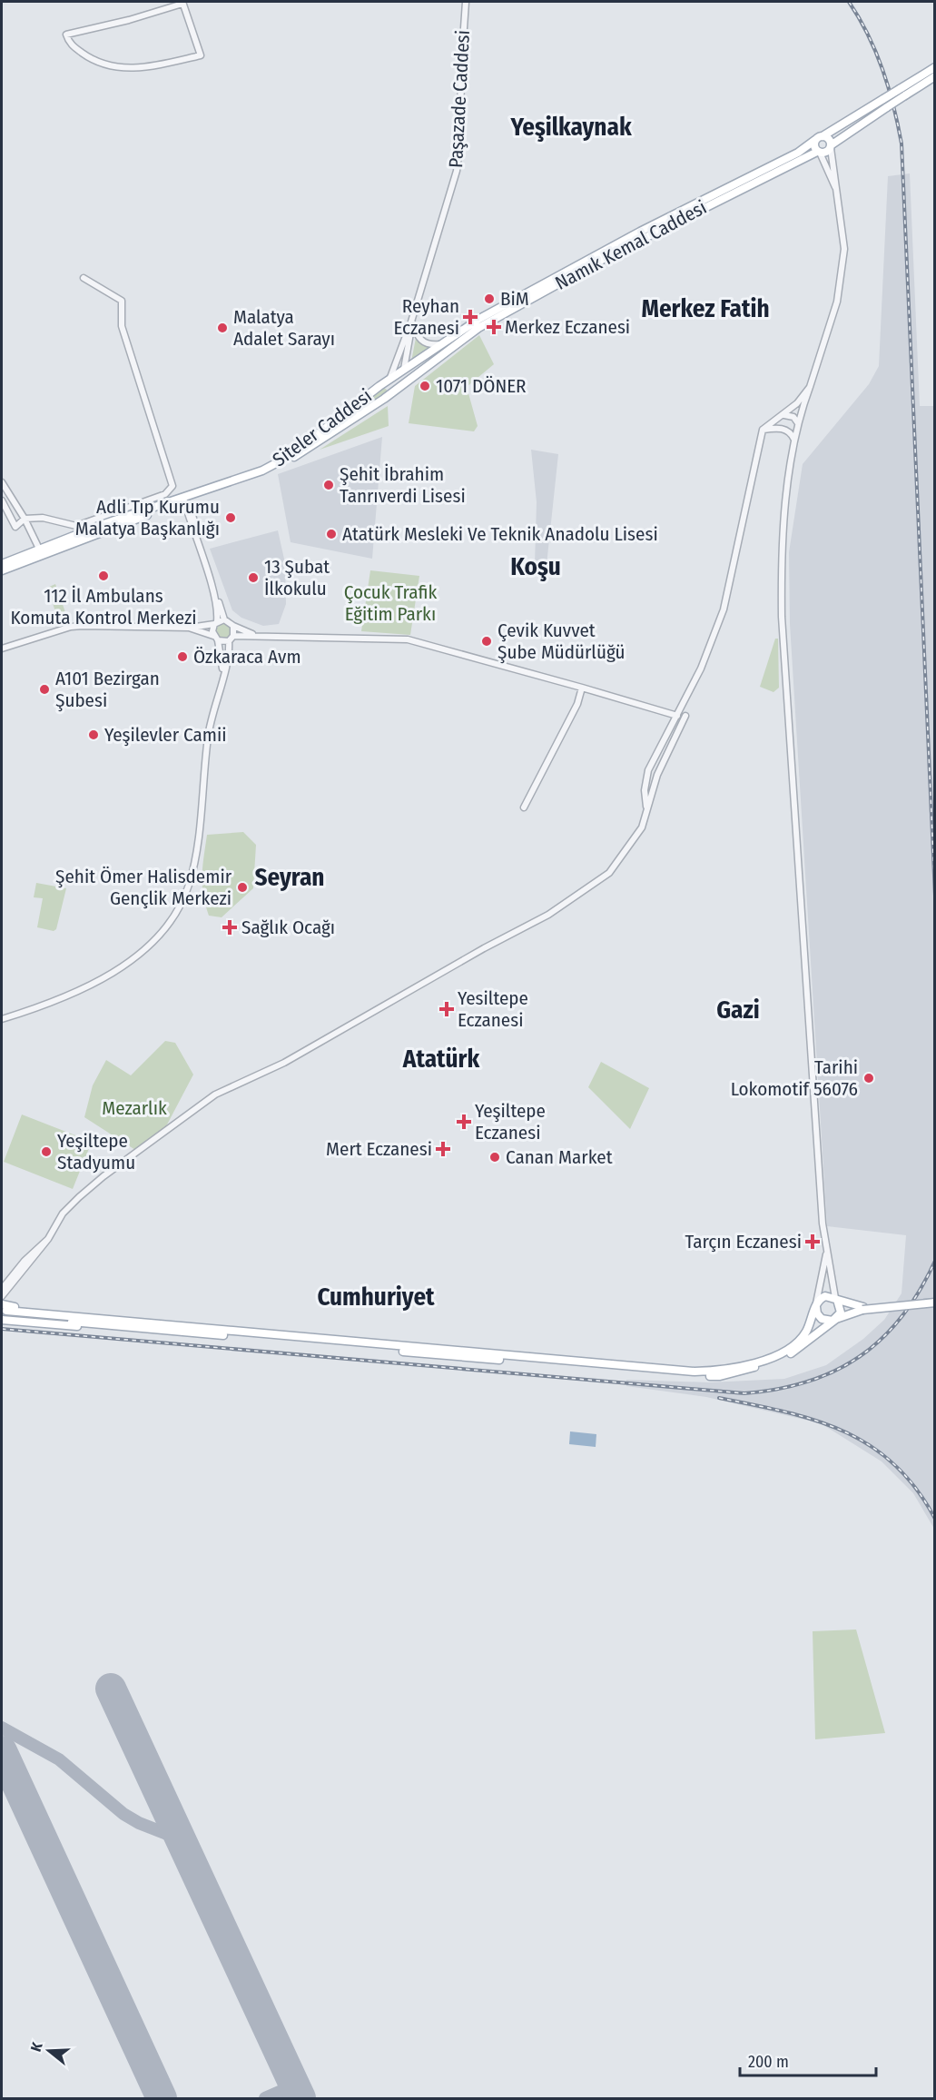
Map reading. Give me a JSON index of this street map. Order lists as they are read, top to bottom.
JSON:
{
  "streets": {
    "main road": ["Namık Kemal Caddesi", "Siteler Caddesi"],
    "street": ["Paşazade Caddesi"]
  },
  "crossings": [
    ["Paşazade Caddesi", "Namık Kemal Caddesi"],
    ["Paşazade Caddesi", "Siteler Caddesi"],
    ["Namık Kemal Caddesi", "Siteler Caddesi"]
  ],
  "districts": [
    "Yeşilkaynak",
    "Merkez Fatih",
    "Koşu",
    "Seyran",
    "Gazi",
    "Atatürk",
    "Cumhuriyet"
  ],
  "parks": ["Çocuk Trafik Eğitim Parkı", "Mezarlık"],
  "places": {
    "other": [
      "BiM",
      "Malatya Adalet Sarayı",
      "1071 DÖNER",
      "Şehit İbrahim Tanrıverdi Lisesi",
      "Adli Tıp Kurumu Malatya Başkanlığı",
      "Atatürk Mesleki Ve Teknik Anadolu Lisesi",
      "112 İl Ambulans Komuta Kontrol Merkezi",
      "13 Şubat İlkokulu",
      "Çevik Kuvvet Şube Müdürlüğü",
      "Özkaraca Avm",
      "A101 Bezirgan Şubesi",
      "Yeşilevler Camii",
      "Şehit Ömer Halisdemir Gençlik Merkezi",
      "Tarihi Lokomotif 56076",
      "Yeşiltepe Stadyumu",
      "Canan Market"
    ],
    "health": [
      "Reyhan Eczanesi",
      "Merkez Eczanesi",
      "Sağlık Ocağı",
      "Yesiltepe Eczanesi",
      "Yeşiltepe Eczanesi",
      "Mert Eczanesi",
      "Tarçın Eczanesi"
    ]
  },
  "scale_bar": "200 m",
  "north": "left"
}
